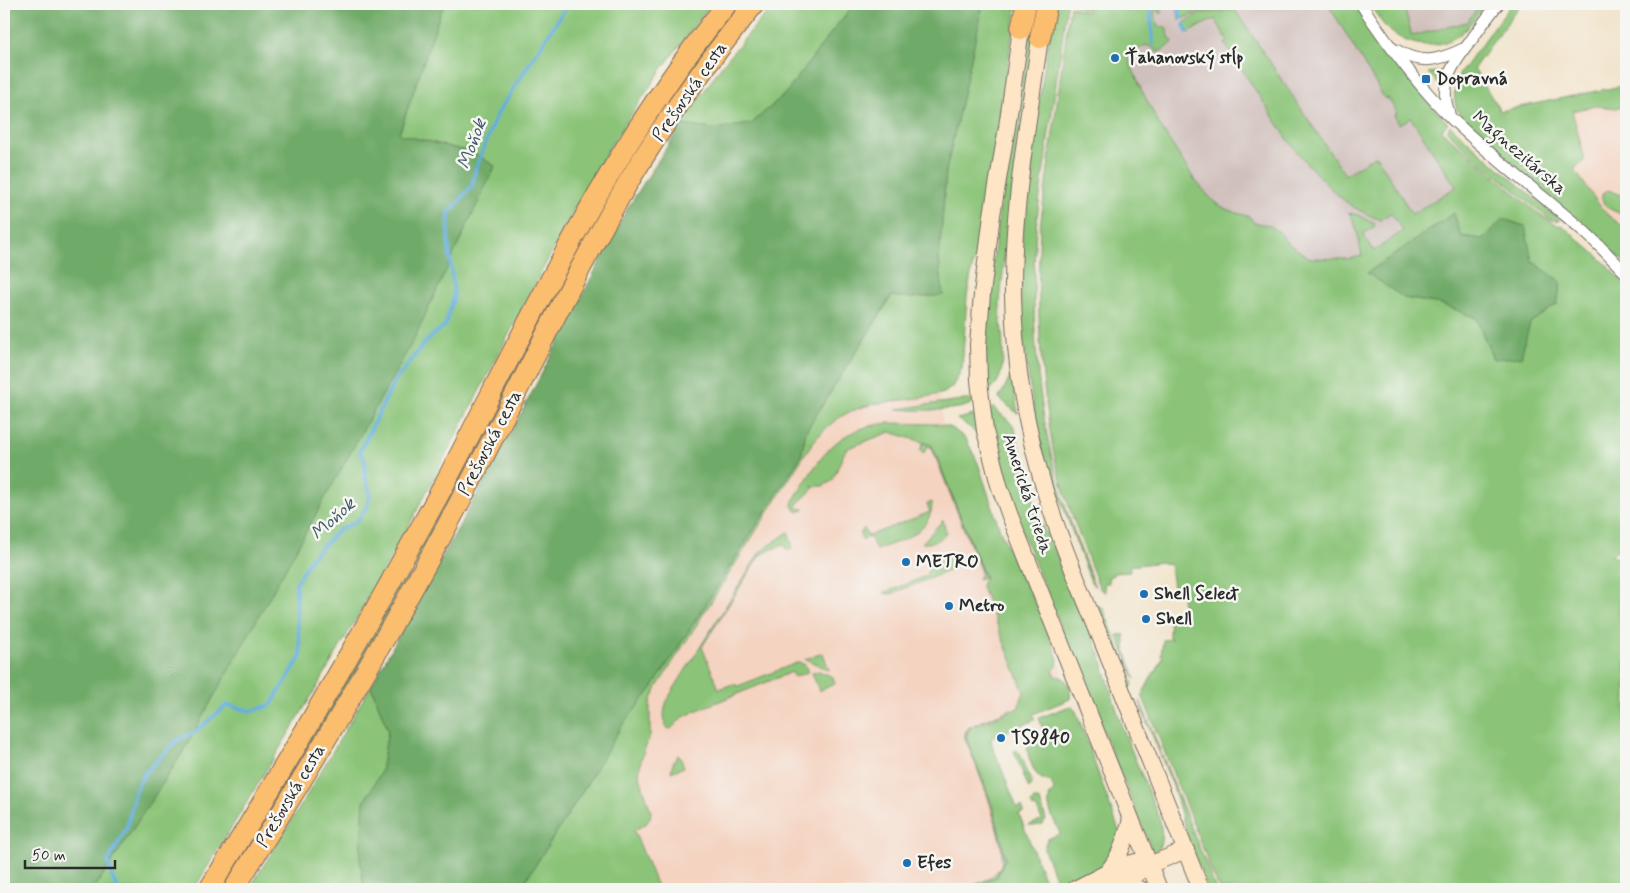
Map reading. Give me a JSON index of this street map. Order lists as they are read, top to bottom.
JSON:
{
  "streets": {
    "highway": ["Prešovská cesta"],
    "street": ["Magnezitárska", "Americká trieda"]
  },
  "water": ["Moňok"],
  "places": {
    "other": [
      "Ťahanovský stĺp",
      "METRO",
      "Shell Select",
      "Metro",
      "Shell",
      "TS9840",
      "Efes"
    ],
    "transit": ["Dopravná"]
  },
  "scale_bar": "50 m"
}
